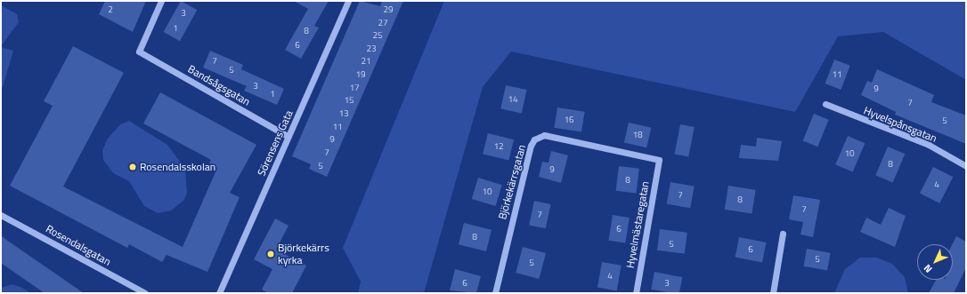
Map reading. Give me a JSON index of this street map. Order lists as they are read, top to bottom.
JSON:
{
  "streets": {
    "street": [
      "Bandsågsgatan",
      "Hyvelspånsgatan",
      "Sörensens Gata",
      "Björkekärrsgatan",
      "Hyvelmästaregatan",
      "Rosendalsgatan"
    ]
  },
  "crossings": [
    ["Bandsågsgatan", "Sörensens Gata"],
    ["Björkekärrsgatan", "Hyvelmästaregatan"]
  ],
  "places": ["Rosendalsskolan", "Björkekärrs kyrka"],
  "house_numbers": [
    "2",
    "29",
    "3",
    "27",
    "1",
    "8",
    "25",
    "6",
    "23",
    "7",
    "21",
    "5",
    "19",
    "11",
    "3",
    "17",
    "9",
    "1",
    "14",
    "15",
    "7",
    "13",
    "16",
    "5",
    "11",
    "18",
    "9",
    "12",
    "7",
    "10",
    "8",
    "5",
    "9",
    "8",
    "4",
    "10",
    "7",
    "8",
    "7",
    "7",
    "6",
    "8",
    "5",
    "6",
    "5",
    "5",
    "4",
    "6",
    "3"
  ],
  "north": "bottom left"
}
